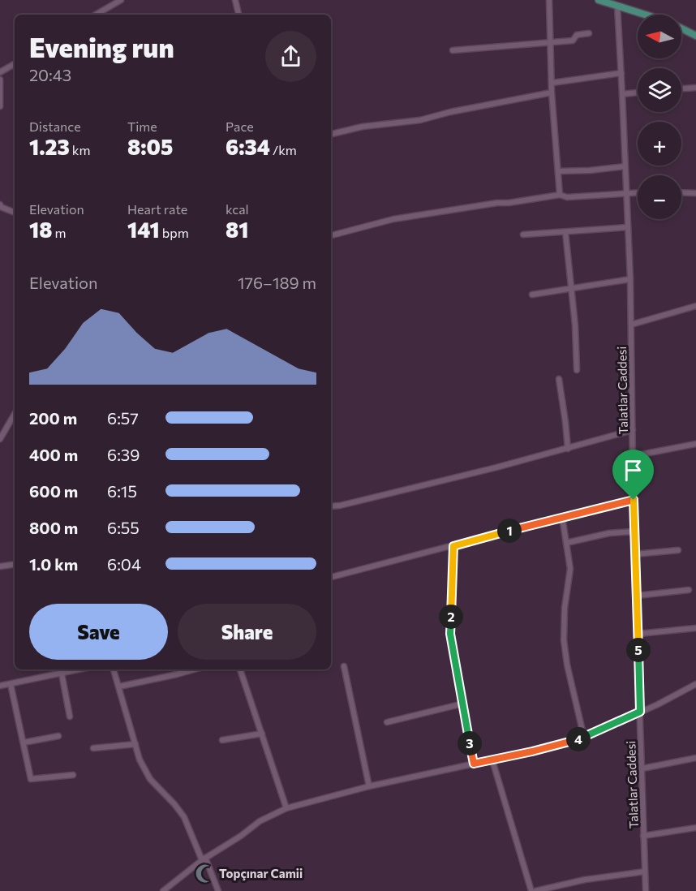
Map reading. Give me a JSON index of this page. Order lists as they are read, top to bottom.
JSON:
{
  "streets": {
    "street": ["Talatlar Caddesi"]
  },
  "places": {
    "mosque": ["Topçınar Camii"]
  },
  "north": "left",
  "page": {
    "map_buttons": ["+", "−"],
    "heading": ["Evening run", "20:43"],
    "stats": [
      ["Distance", "1.23 km"],
      ["Time", "8:05"],
      ["Pace", "6:34 /km"],
      ["Elevation", "18 m"],
      ["Heart rate", "141 bpm"],
      ["kcal", "81"]
    ],
    "chart": ["Elevation", "176–189 m"],
    "list": [
      {
        "name": "200 m",
        "note": "6:57"
      },
      {
        "name": "400 m",
        "note": "6:39"
      },
      {
        "name": "600 m",
        "note": "6:15"
      },
      {
        "name": "800 m",
        "note": "6:55"
      },
      {
        "name": "1.0 km",
        "note": "6:04"
      }
    ],
    "pins": [
      "1",
      "2",
      "5",
      "4",
      "3"
    ],
    "buttons": ["Save", "Share"]
  }
}
